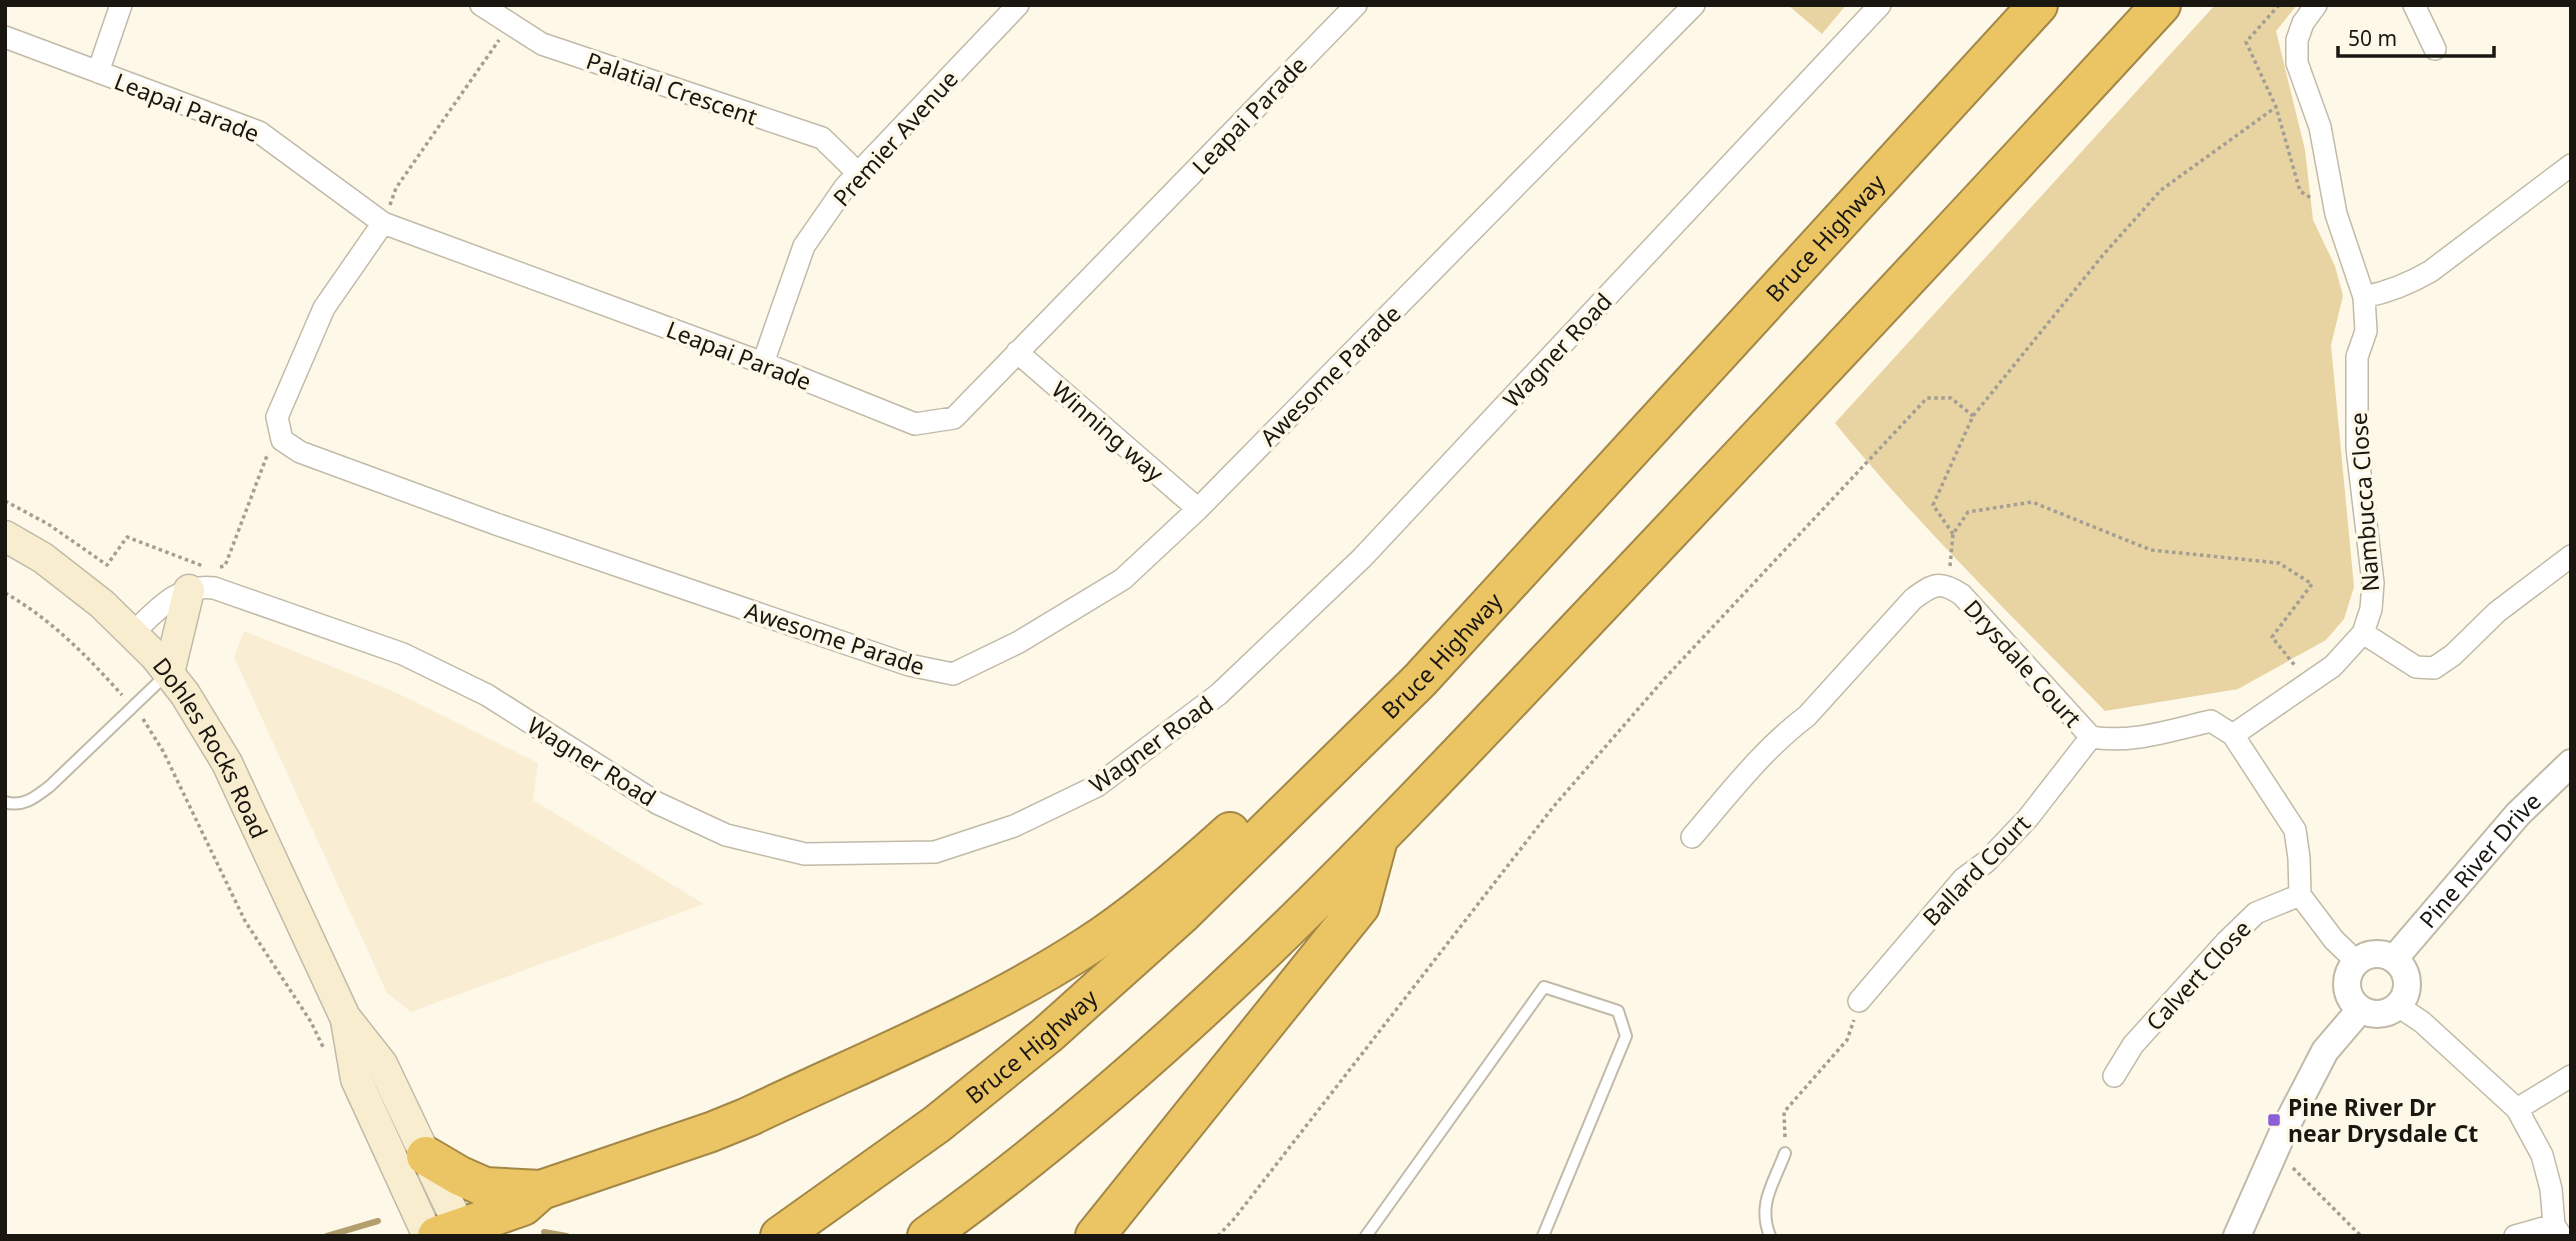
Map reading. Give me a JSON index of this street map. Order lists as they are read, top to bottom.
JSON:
{
  "streets": {
    "highway": ["Bruce Highway"],
    "main road": ["Dohles Rocks Road"],
    "street": [
      "Palatial Crescent",
      "Leapai Parade",
      "Premier Avenue",
      "Wagner Road",
      "Awesome Parade",
      "Winning way",
      "Nambucca Close",
      "Drysdale Court",
      "Pine River Drive",
      "Ballard Court",
      "Calvert Close"
    ]
  },
  "crossings": [
    ["Palatial Crescent", "Premier Avenue"],
    ["Leapai Parade", "Premier Avenue"],
    ["Leapai Parade", "Winning way"],
    ["Awesome Parade", "Winning way"],
    ["Nambucca Close", "Drysdale Court"],
    ["Drysdale Court", "Ballard Court"]
  ],
  "places": {
    "transit": ["Pine River Dr near Drysdale Ct"]
  },
  "scale_bar": "50 m"
}
